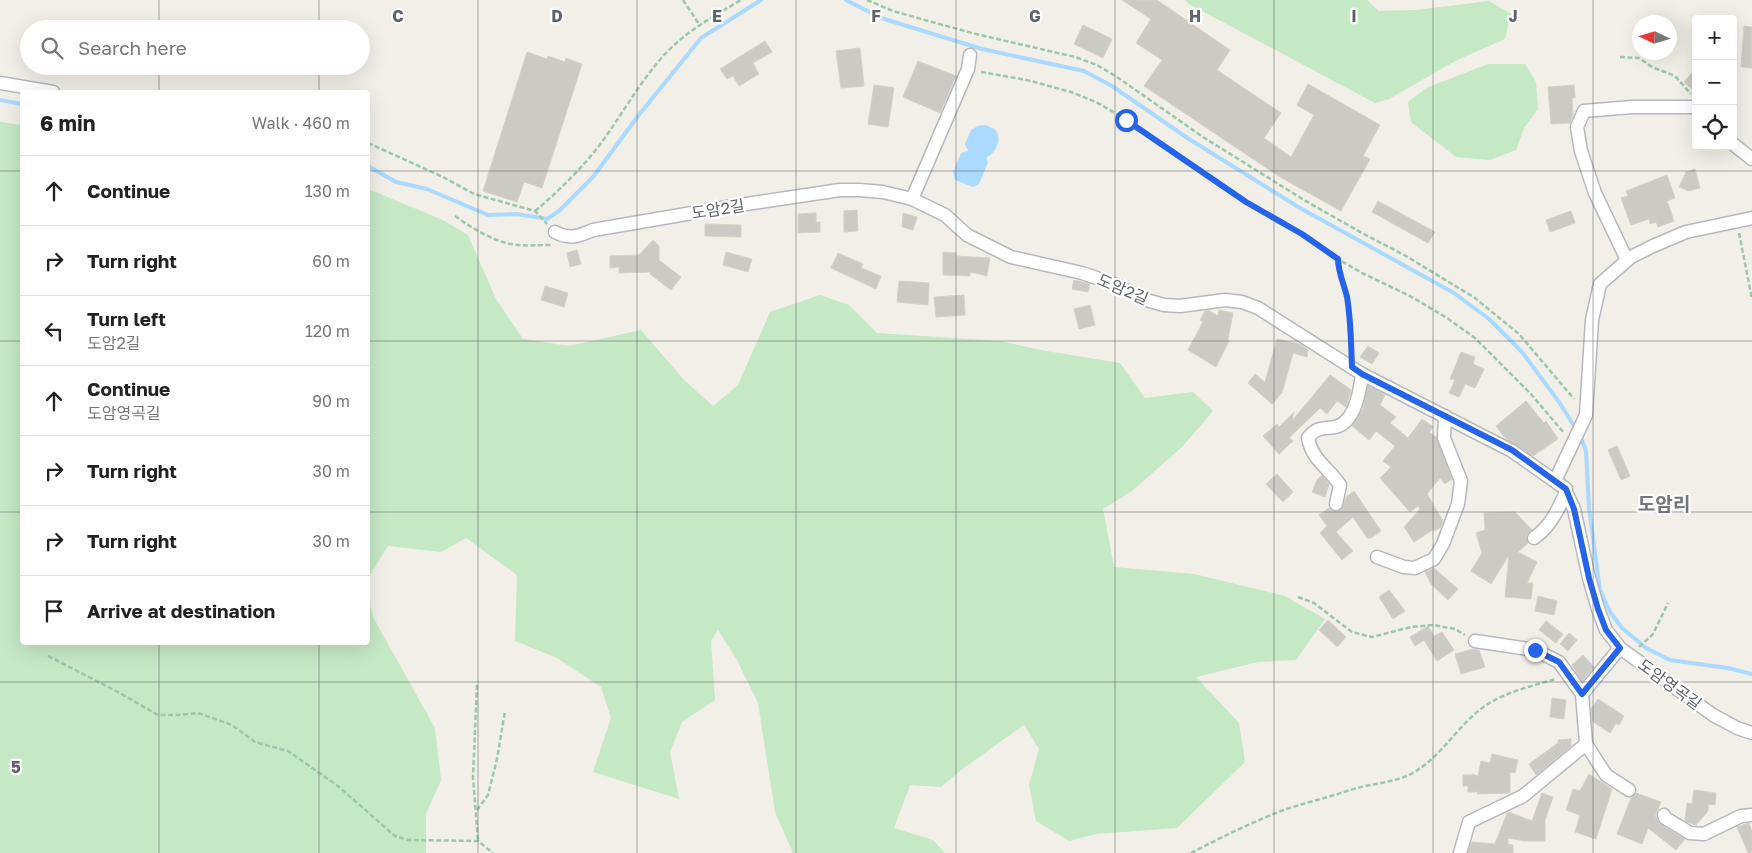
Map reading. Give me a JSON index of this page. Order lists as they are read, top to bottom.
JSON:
{
  "streets": {
    "street": ["도암2길", "도암영곡길"]
  },
  "crossings": [
    ["도암2길", "도암영곡길"]
  ],
  "districts": ["도암리"],
  "north": "left",
  "page": {
    "map_buttons": ["+", "−"],
    "search": "Search here",
    "heading": ["6 min", "Walk · 460 m"],
    "list": [
      ["Continue", "130 m"],
      ["Turn right", "60 m"],
      ["Turn left", "도암2길", "120 m"],
      ["Continue", "도암영곡길", "90 m"],
      ["Turn right", "30 m"],
      ["Turn right", "30 m"],
      "Arrive at destination"
    ]
  },
  "grid": {
    "columns": [
      "C",
      "D",
      "E",
      "F",
      "G",
      "H",
      "I",
      "J"
    ],
    "rows": ["5"]
  }
}
